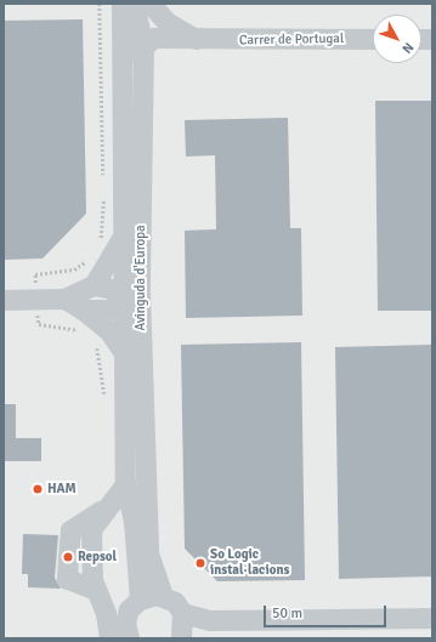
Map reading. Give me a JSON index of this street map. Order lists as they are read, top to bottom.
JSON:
{
  "streets": {
    "street": ["Carrer de Portugal", "Avinguda d'Europa"]
  },
  "crossings": [
    ["Carrer de Portugal", "Avinguda d'Europa"]
  ],
  "places": ["HAM", "Repsol", "So Logic instal·lacions"],
  "scale_bar": "50 m",
  "north": "bottom right"
}
